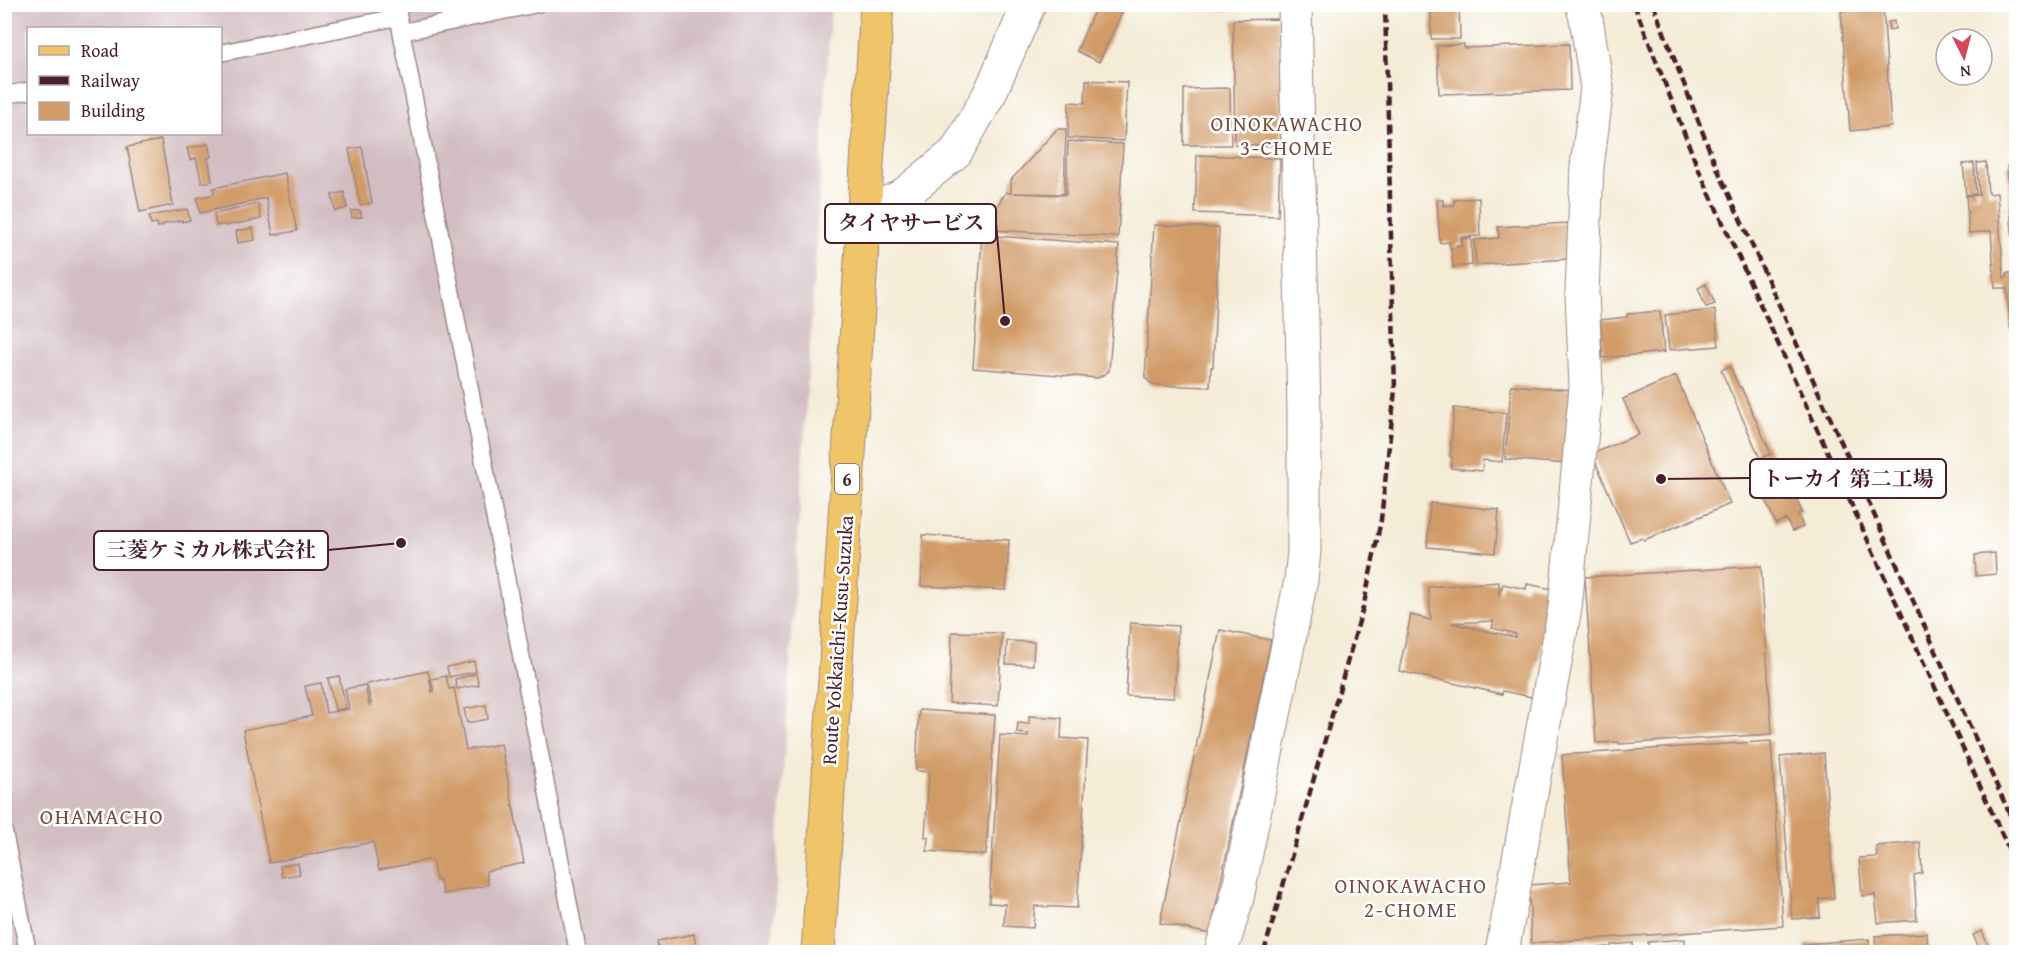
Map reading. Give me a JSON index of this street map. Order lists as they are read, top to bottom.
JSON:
{
  "streets": {
    "main road": ["6", "Route Yokkaichi-Kusu-Suzuka"]
  },
  "districts": ["OINOKAWACHO 3-CHOME", "OHAMACHO", "OINOKAWACHO 2-CHOME"],
  "places": ["タイヤサービス", "トーカイ 第二工場", "三菱ケミカル株式会社"],
  "legend": ["Road", "Railway", "Building"],
  "north": "bottom"
}
